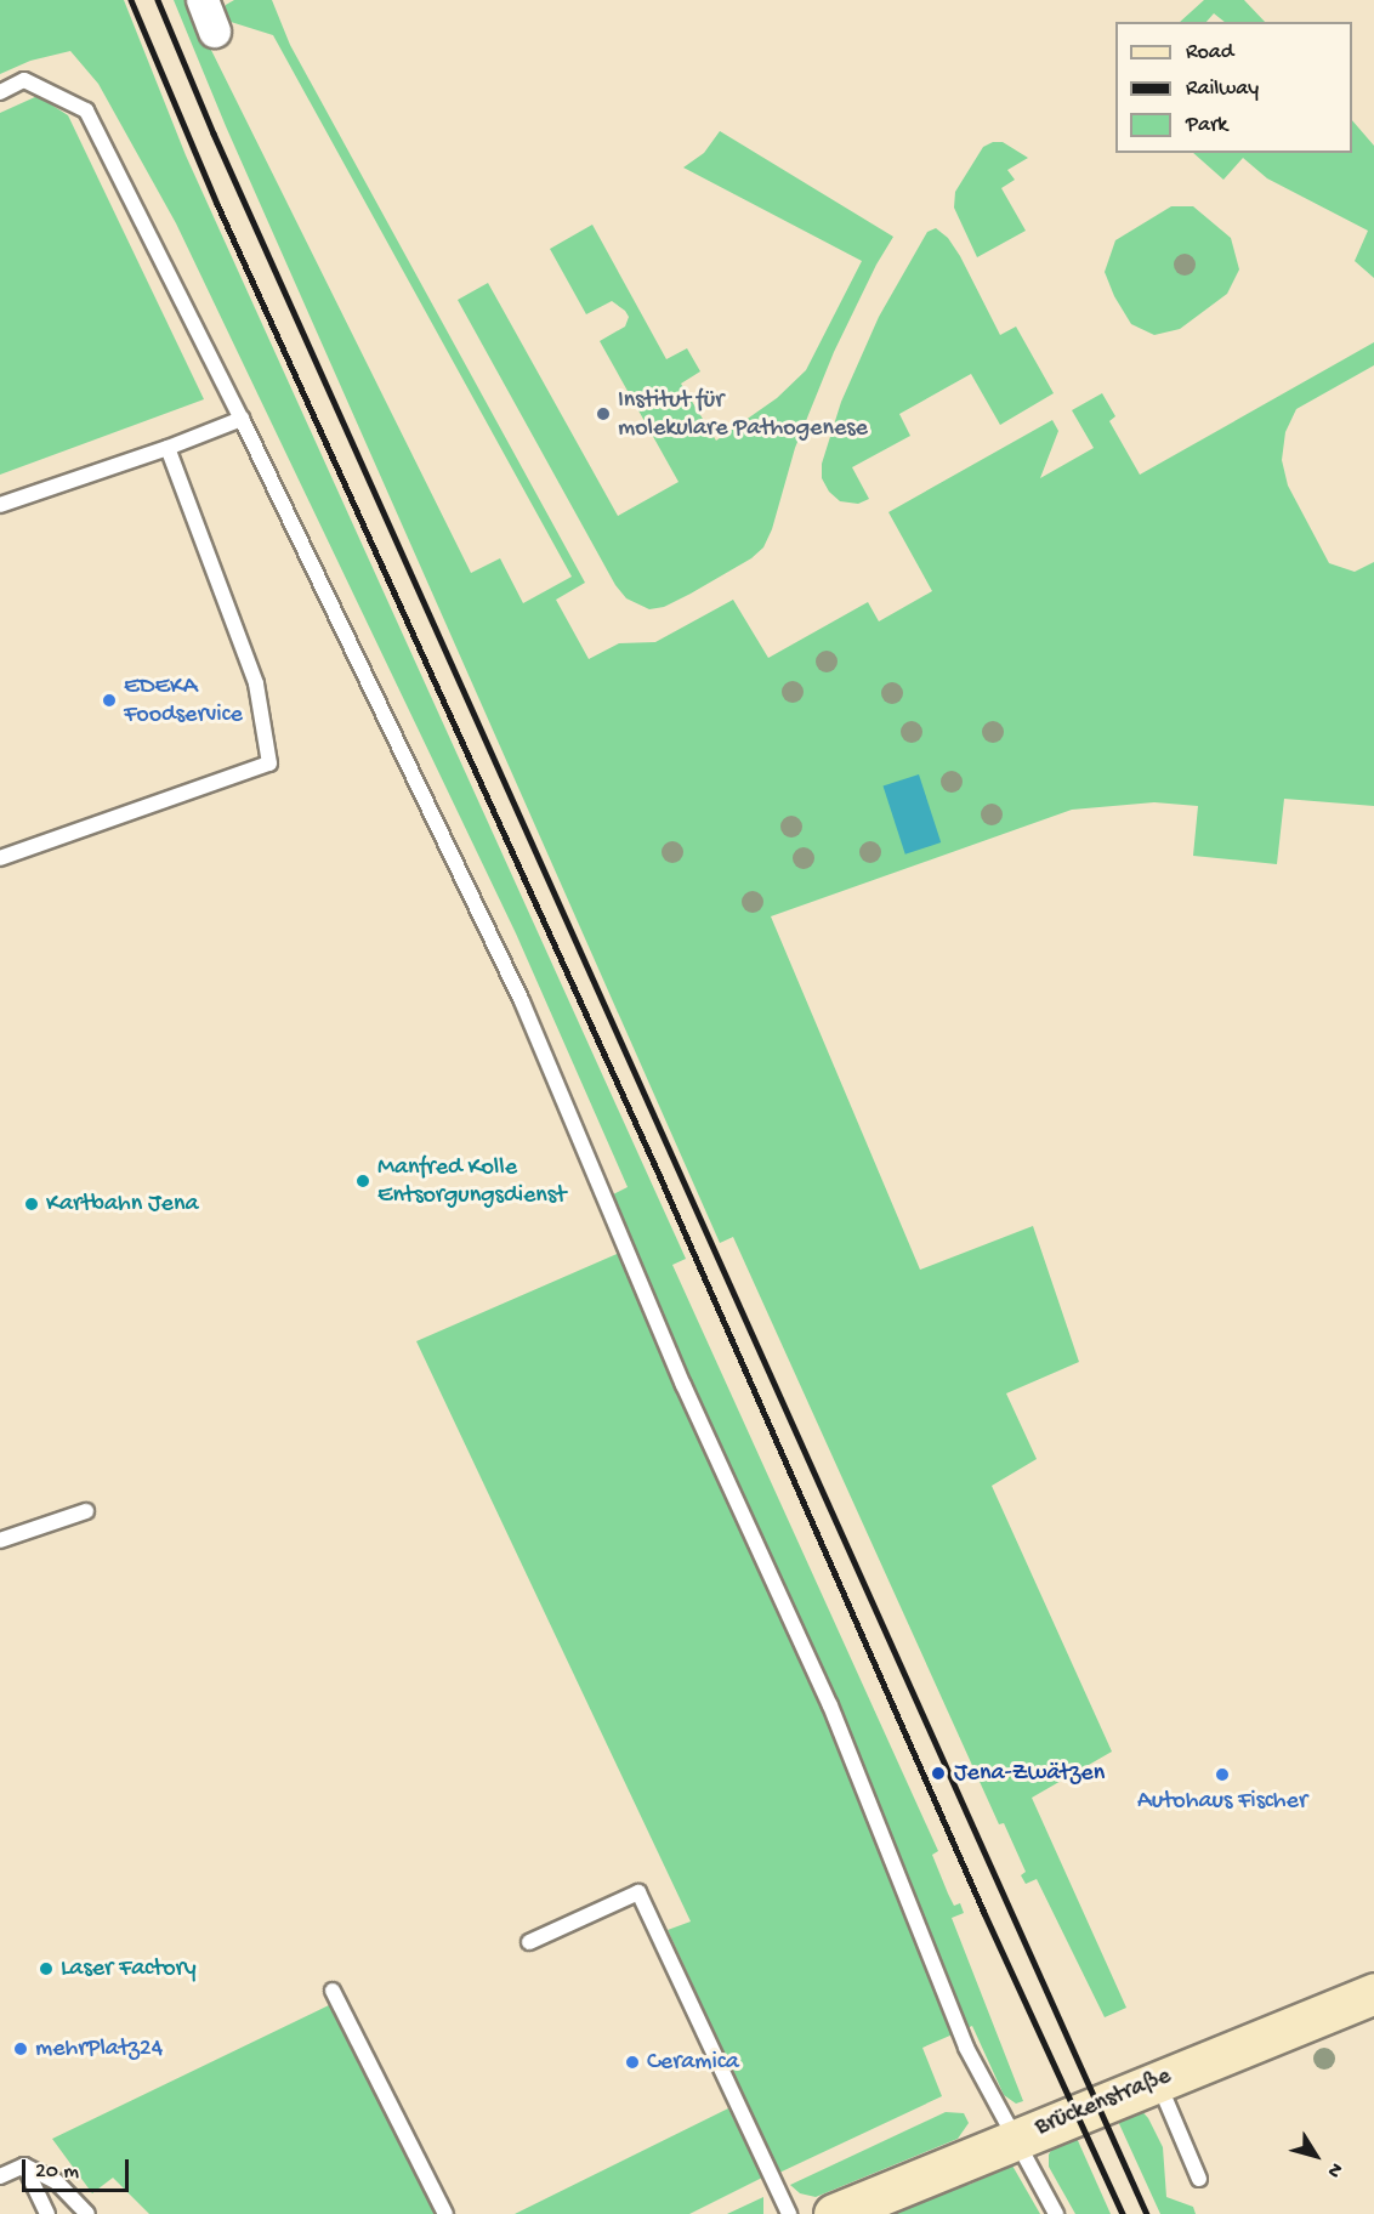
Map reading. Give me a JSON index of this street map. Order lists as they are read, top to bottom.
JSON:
{
  "streets": {
    "street": ["Brückenstraße"]
  },
  "places": [
    "Institut für molekulare Pathogenese",
    "EDEKA Foodservice",
    "Manfred Kolle Entsorgungsdienst",
    "Kartbahn Jena",
    "Jena-Zwätzen",
    "Autohaus Fischer",
    "Laser Factory",
    "mehrPlatz24",
    "Ceramica"
  ],
  "legend": ["Road", "Railway", "Park"],
  "scale_bar": "20 m",
  "north": "bottom right"
}
